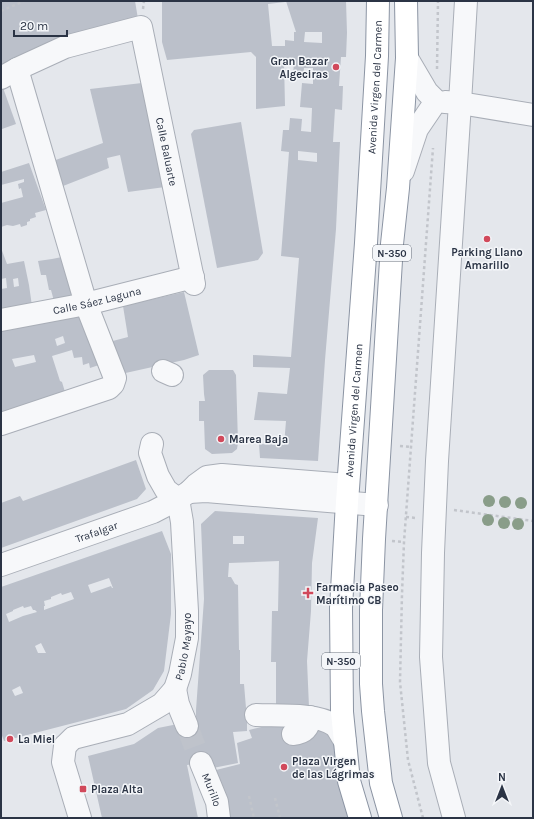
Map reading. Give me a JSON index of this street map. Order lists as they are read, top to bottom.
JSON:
{
  "streets": {
    "highway": ["Avenida Virgen del Carmen", "N-350"],
    "street": [
      "Calle Baluarte",
      "Calle Sáez Laguna",
      "Trafalgar",
      "Pablo Mayayo",
      "Murillo"
    ]
  },
  "crossings": [
    ["Avenida Virgen del Carmen", "Trafalgar"],
    ["Calle Baluarte", "Calle Sáez Laguna"],
    ["N-350", "Trafalgar"],
    ["Trafalgar", "Pablo Mayayo"]
  ],
  "places": {
    "other": [
      "Gran Bazar Algeciras",
      "Parking Llano Amarillo",
      "Marea Baja",
      "La Miel",
      "Plaza Virgen de las Lágrimas"
    ],
    "health": ["Farmacia Paseo Marítimo CB"],
    "transit": ["Plaza Alta"]
  },
  "scale_bar": "20 m",
  "north": "top"
}
